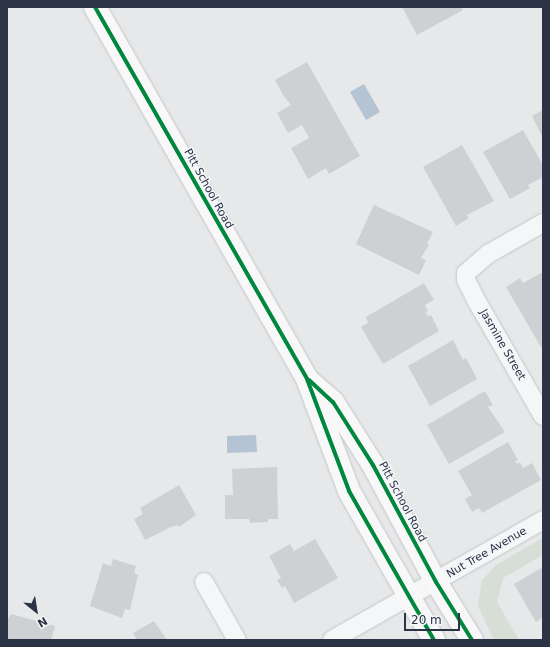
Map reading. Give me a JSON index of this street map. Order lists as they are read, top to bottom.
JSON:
{
  "streets": {
    "street": ["Pitt School Road", "Jasmine Street", "Nut Tree Avenue"]
  },
  "crossings": [
    ["Pitt School Road", "Nut Tree Avenue"]
  ],
  "scale_bar": "20 m",
  "north": "bottom right"
}
